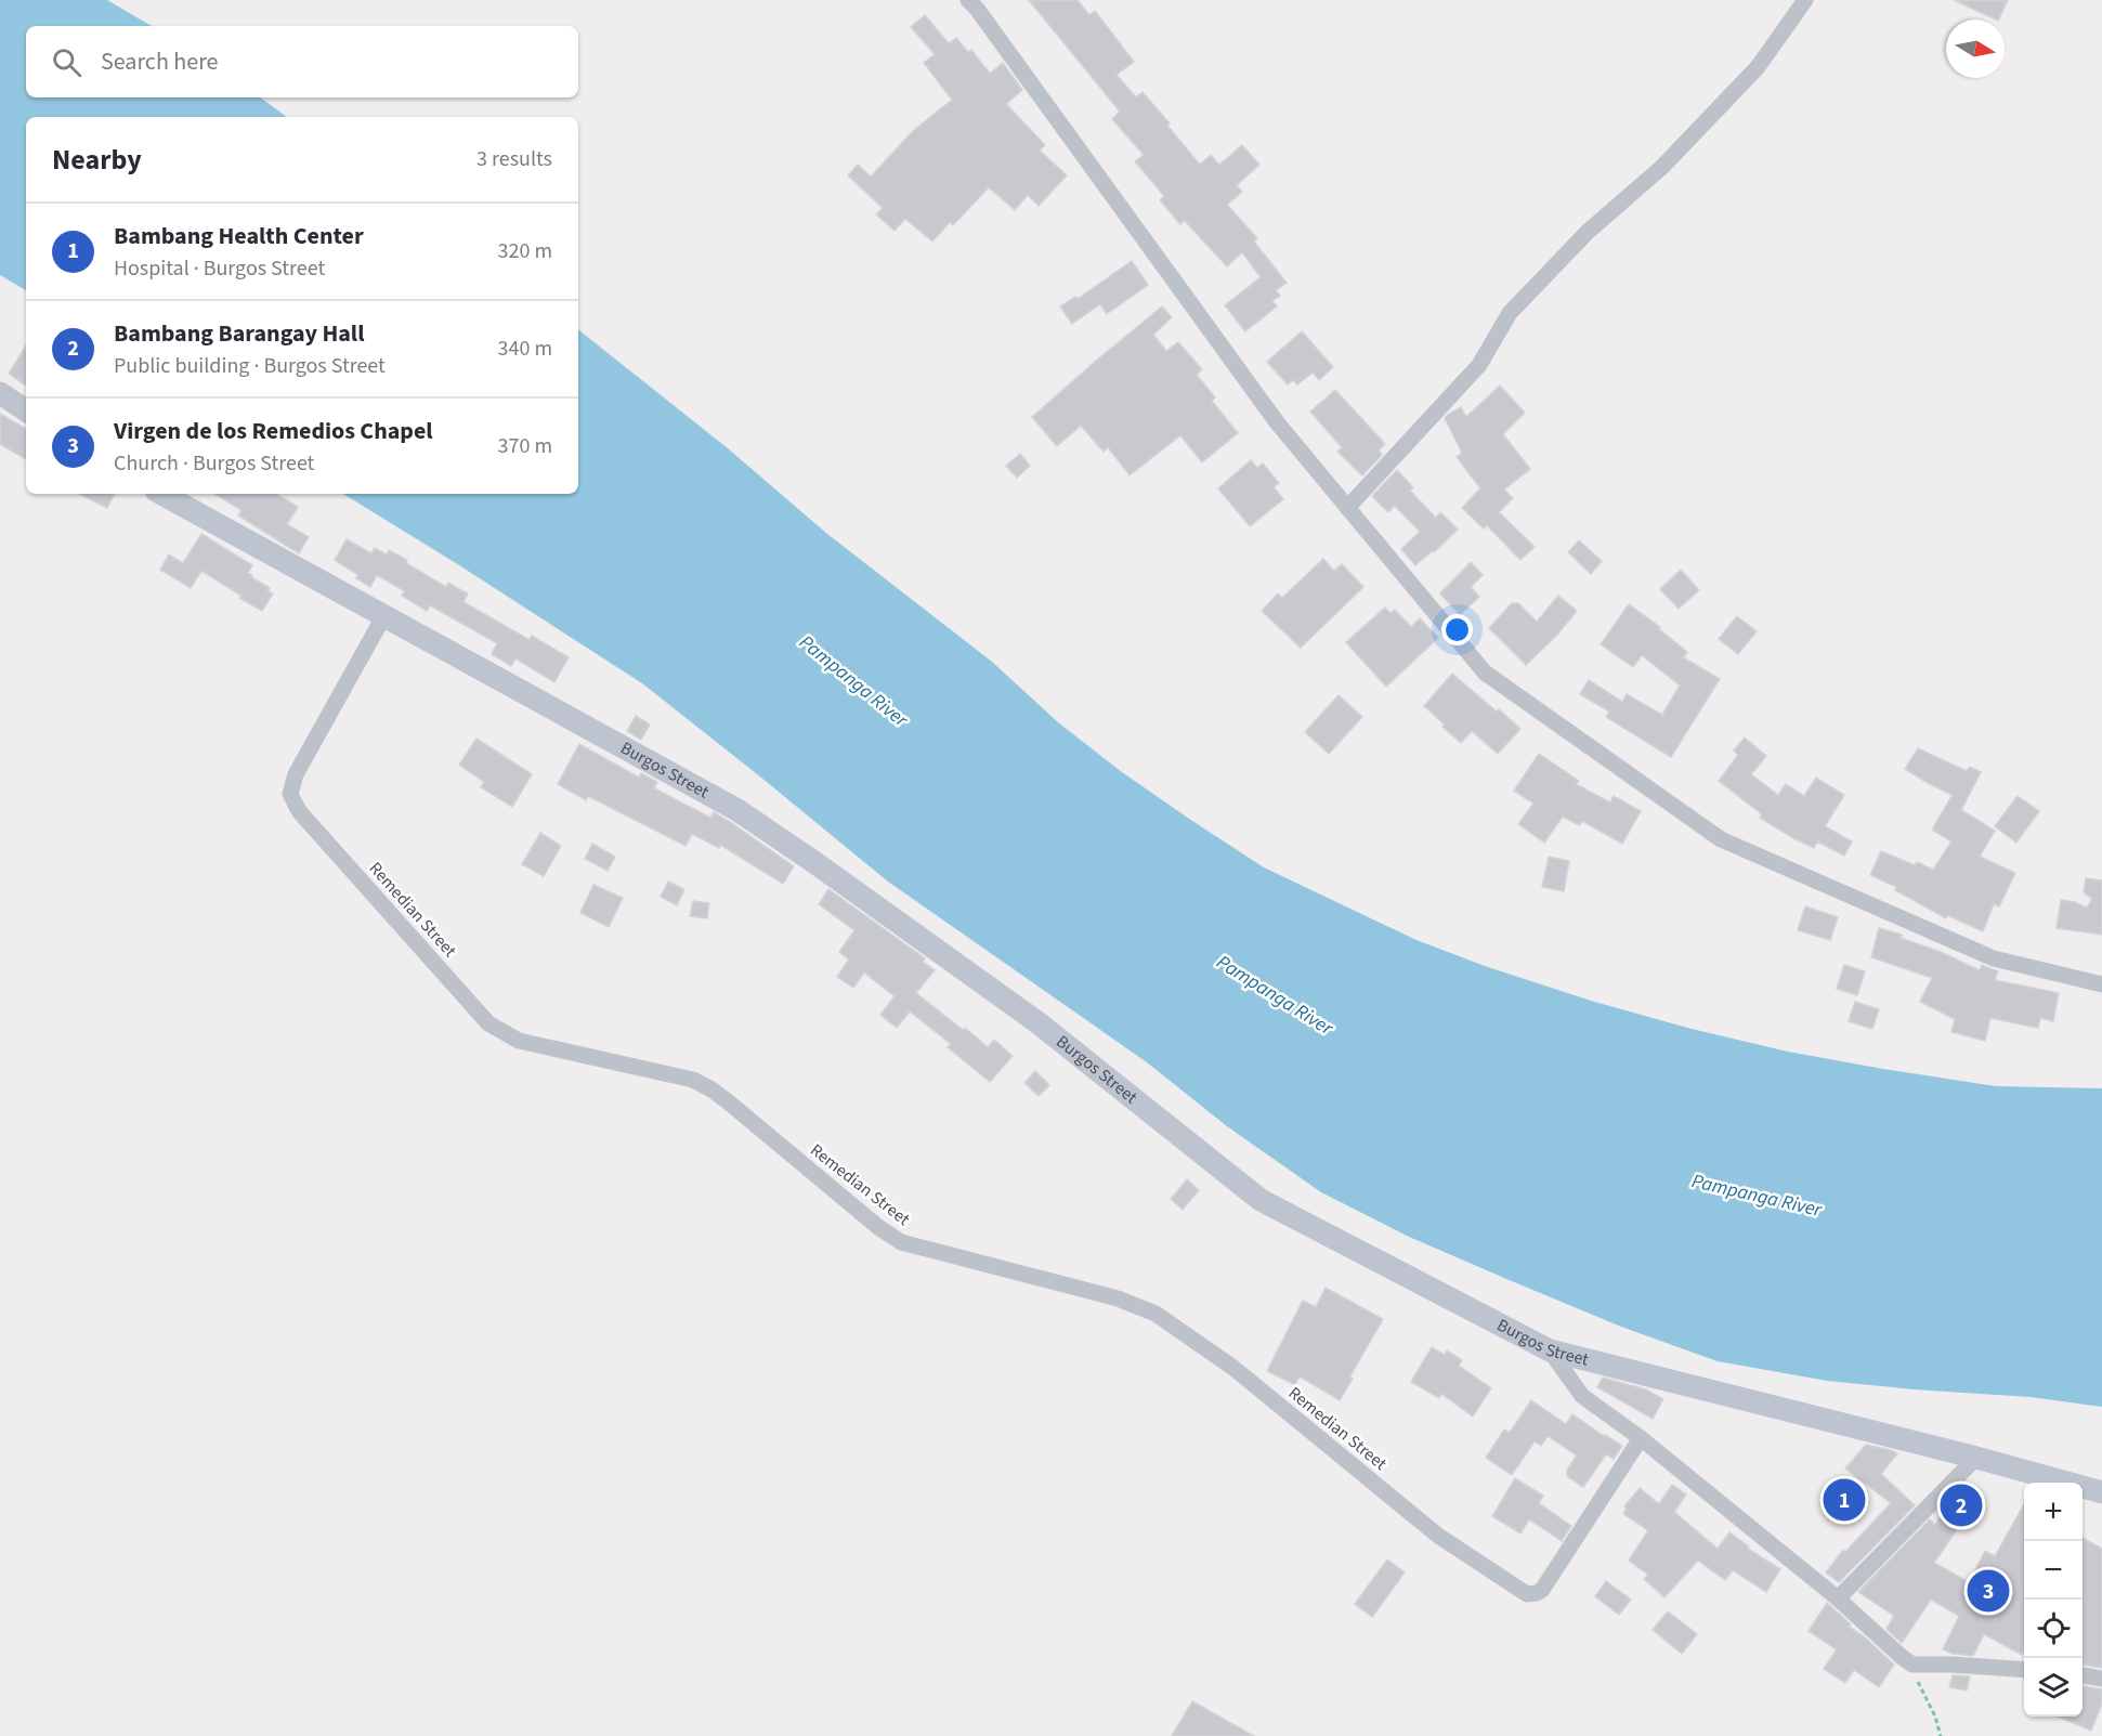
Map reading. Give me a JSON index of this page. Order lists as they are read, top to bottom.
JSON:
{
  "streets": {
    "street": ["Burgos Street", "Remedian Street"]
  },
  "crossings": [
    ["Burgos Street", "Remedian Street"]
  ],
  "water": ["Pampanga River"],
  "north": "right",
  "page": {
    "search": "Search here",
    "heading": ["Nearby", "3 results"],
    "list": [
      {
        "mark": "1",
        "name": "Bambang Health Center",
        "note": "Hospital · Burgos Street",
        "value": "320 m"
      },
      {
        "mark": "2",
        "name": "Bambang Barangay Hall",
        "note": "Public building · Burgos Street",
        "value": "340 m"
      },
      {
        "mark": "3",
        "name": "Virgen de los Remedios Chapel",
        "note": "Church · Burgos Street",
        "value": "370 m"
      }
    ],
    "pins": ["1", "2", "3"],
    "map_buttons": ["+", "−"]
  }
}
